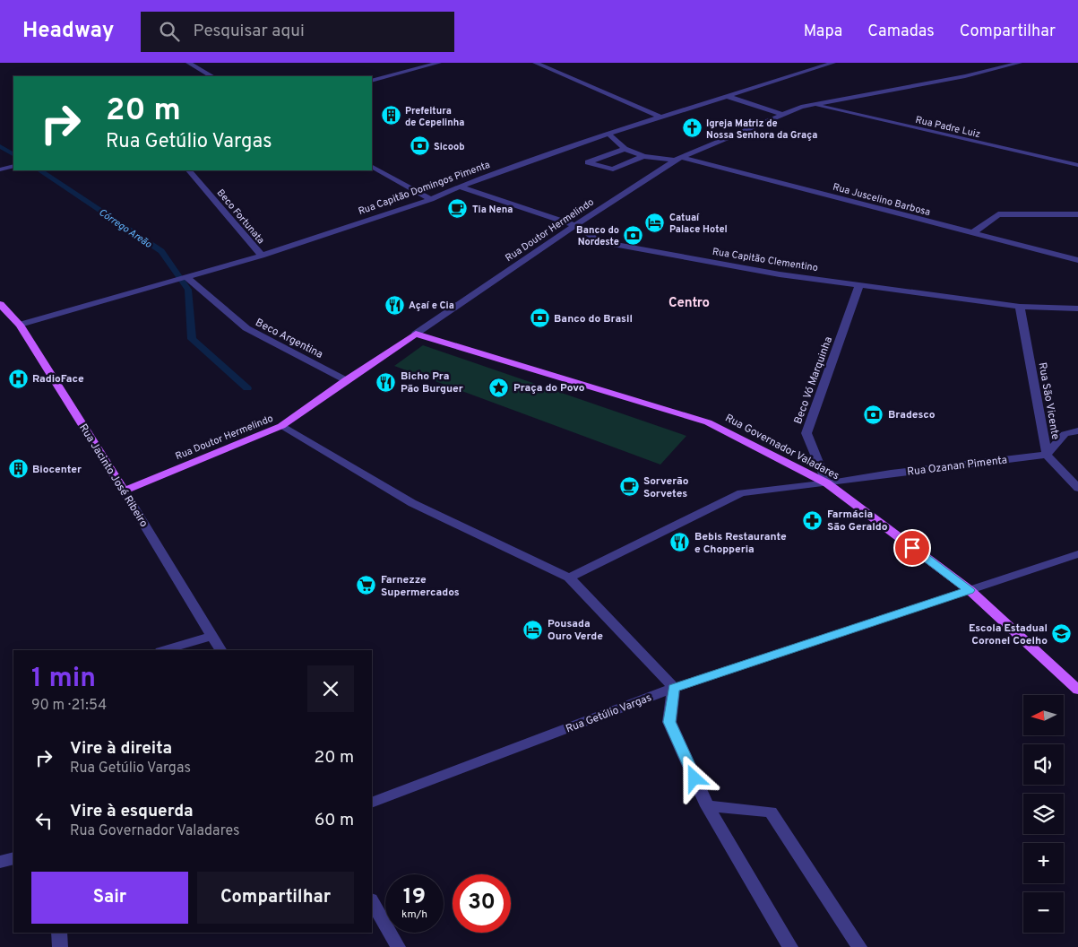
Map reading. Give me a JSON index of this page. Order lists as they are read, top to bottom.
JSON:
{
  "streets": {
    "main road": ["Rua Doutor Hermelindo", "Rua Governador Valadares", "Rua Jacinto José Ribeiro"],
    "street": [
      "Rua Padre Luiz",
      "Rua Capitão Domingos Pimenta",
      "Rua Juscelino Barbosa",
      "Beco Fortunata",
      "Rua Capitão Clementino",
      "Beco Argentina",
      "Beco Vó Marquinha",
      "Rua São Vicente",
      "Rua Ozanan Pimenta",
      "Rua Getúlio Vargas"
    ]
  },
  "crossings": [
    ["Rua Padre Luiz", "Rua Doutor Hermelindo"],
    ["Rua Capitão Domingos Pimenta", "Beco Fortunata"],
    ["Rua Capitão Domingos Pimenta", "Rua Capitão Clementino"],
    ["Rua Capitão Domingos Pimenta", "Beco Argentina"],
    ["Rua Capitão Domingos Pimenta", "Rua Jacinto José Ribeiro"],
    ["Rua Juscelino Barbosa", "Rua Doutor Hermelindo"],
    ["Rua Doutor Hermelindo", "Rua Capitão Clementino"],
    ["Rua Doutor Hermelindo", "Beco Argentina"],
    ["Rua Doutor Hermelindo", "Rua Governador Valadares"],
    ["Rua Doutor Hermelindo", "Rua Jacinto José Ribeiro"],
    ["Rua Capitão Clementino", "Beco Vó Marquinha"],
    ["Rua Capitão Clementino", "Rua São Vicente"],
    ["Beco Vó Marquinha", "Rua Governador Valadares"],
    ["Beco Vó Marquinha", "Rua Ozanan Pimenta"],
    ["Rua São Vicente", "Rua Ozanan Pimenta"],
    ["Rua Governador Valadares", "Rua Ozanan Pimenta"],
    ["Rua Governador Valadares", "Rua Getúlio Vargas"]
  ],
  "districts": ["Centro"],
  "water": ["Córrego Areão"],
  "places": {
    "building": ["Prefeitura de Cepelinha", "Biocenter"],
    "church": ["Igreja Matriz de Nossa Senhora da Graça"],
    "bank": [
      "Sicoob",
      "Banco do Nordeste",
      "Banco do Brasil",
      "Bradesco"
    ],
    "cafe": ["Tia Nena", "Sorverão Sorvetes"],
    "hotel": ["Catuaí Palace Hotel", "Pousada Ouro Verde"],
    "restaurant": ["Açaí e Cia", "Bicho Pra Pão Burguer", "Bebis Restaurante e Chopperia"],
    "hospital": ["RadioFace"],
    "place": ["Praça do Povo"],
    "pharmacy": ["Farmácia São Geraldo"],
    "supermarket": ["Farnezze Supermercados"],
    "school or university": ["Escola Estadual Coronel Coelho"]
  },
  "north": "left",
  "page": {
    "header": "Headway",
    "search": "Pesquisar aqui",
    "nav": ["Mapa", "Camadas", "Compartilhar"],
    "turn": ["20 m", "Rua Getúlio Vargas"],
    "heading": ["1 min", "90 m · 21:54"],
    "map_buttons": ["+", "−"],
    "list": [
      {
        "name": "Vire à direita",
        "note": "Rua Getúlio Vargas",
        "value": "20 m"
      },
      {
        "name": "Vire à esquerda",
        "note": "Rua Governador Valadares",
        "value": "60 m"
      }
    ],
    "buttons": ["Sair", "Compartilhar"],
    "speed": "19 km/h",
    "limit": "30"
  }
}
